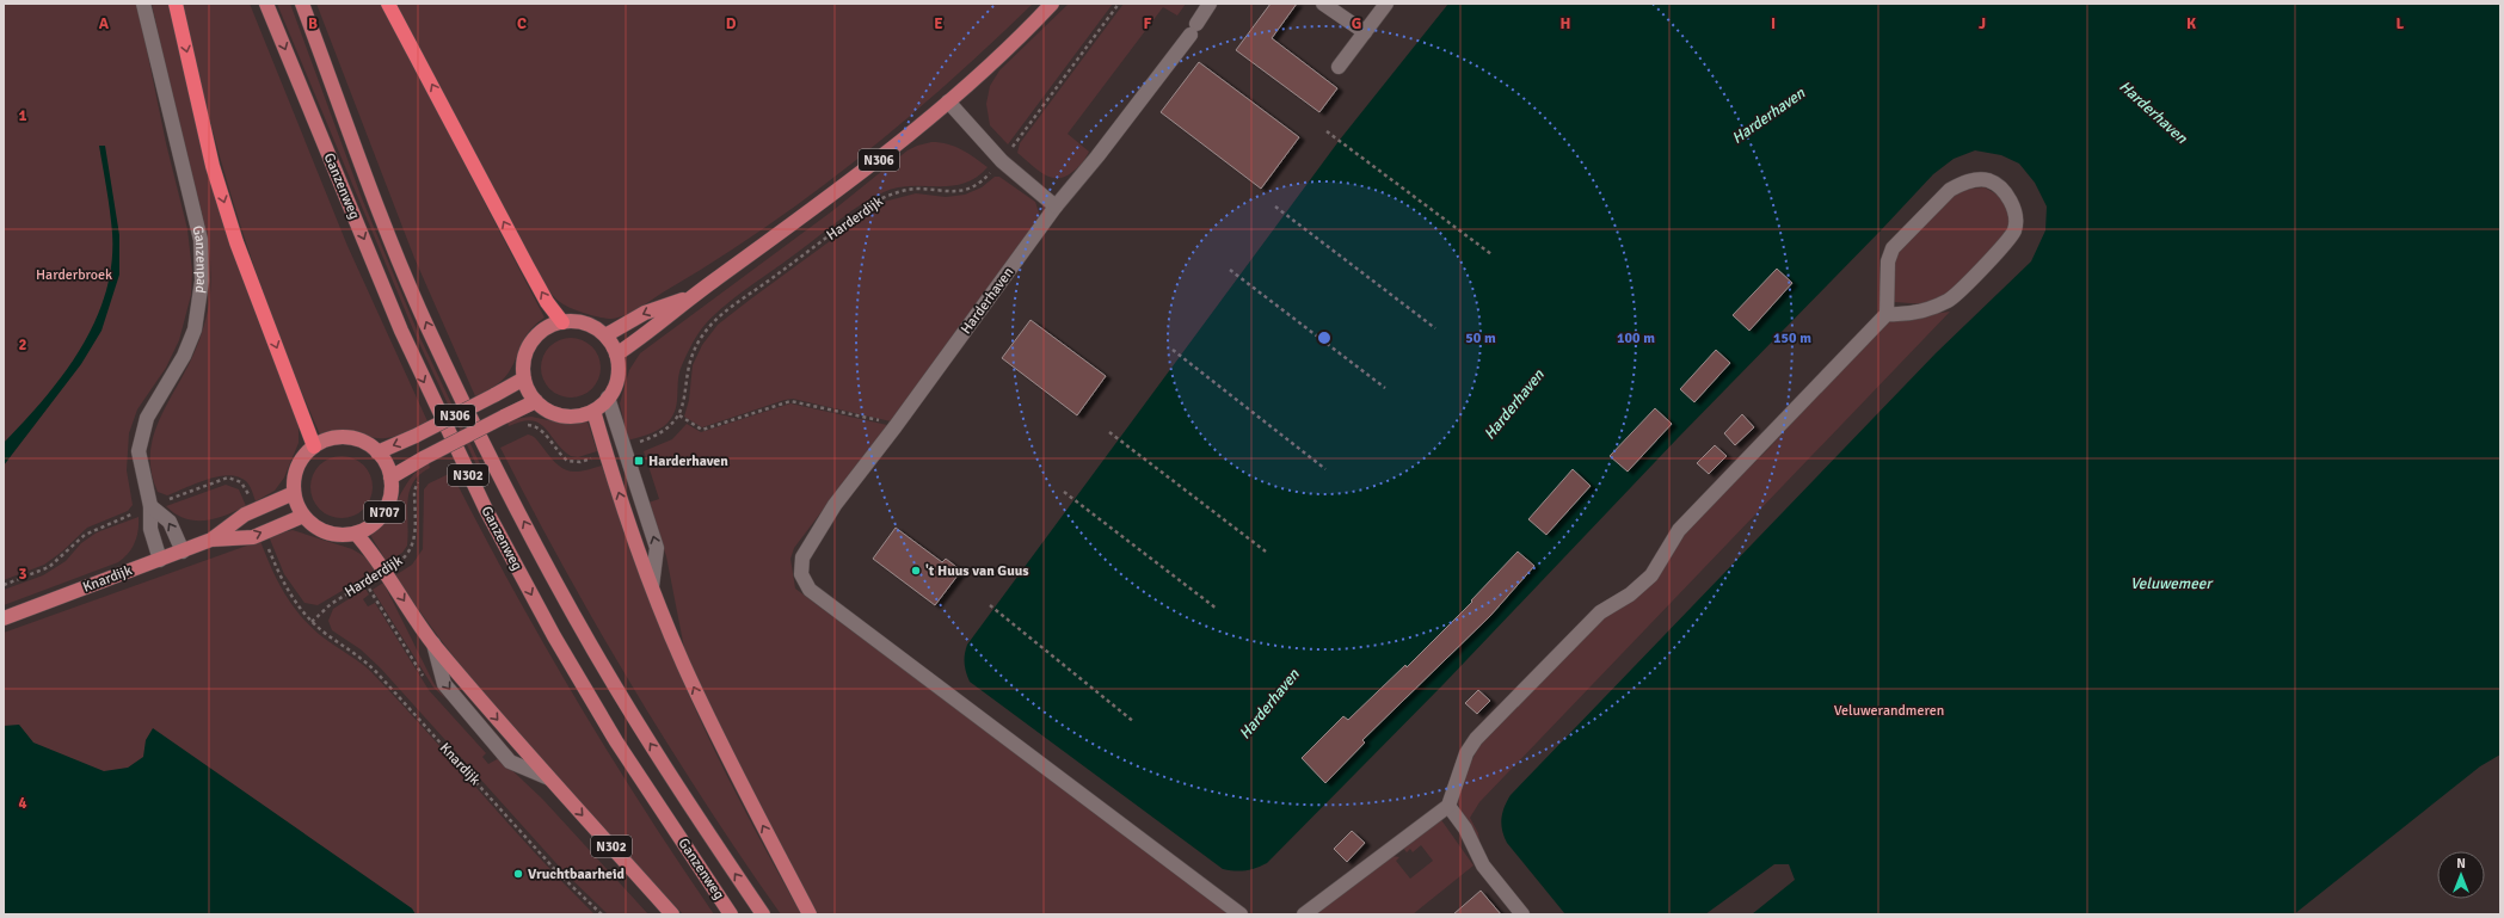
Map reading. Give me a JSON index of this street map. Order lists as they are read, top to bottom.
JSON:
{
  "streets": {
    "main road": [
      "N306",
      "Ganzenweg",
      "N302",
      "N707",
      "Knardijk"
    ],
    "street": ["Ganzenpad", "Harderhaven"],
    "path": ["Harderdijk"]
  },
  "crossings": [
    ["N306", "N302"],
    ["N306", "N707"],
    ["N306", "Knardijk"],
    ["Harderdijk", "Harderhaven"],
    ["Harderdijk", "N302"],
    ["Harderdijk", "Knardijk"],
    ["Ganzenpad", "Knardijk"],
    ["N302", "N707"],
    ["N302", "Knardijk"],
    ["N707", "Knardijk"]
  ],
  "water": ["Harderhaven", "Veluwemeer"],
  "parks": ["Harderbroek", "Veluwerandmeren"],
  "places": {
    "transit": ["Harderhaven"],
    "other": ["'t Huus van Guus", "Vruchtbaarheid"]
  },
  "north": "top",
  "grid": {
    "columns": [
      "A",
      "B",
      "C",
      "D",
      "E",
      "F",
      "G",
      "H",
      "I",
      "J",
      "K",
      "L"
    ],
    "rows": [
      "1",
      "2",
      "3",
      "4"
    ]
  },
  "rings": ["50 m", "100 m", "150 m"]
}
